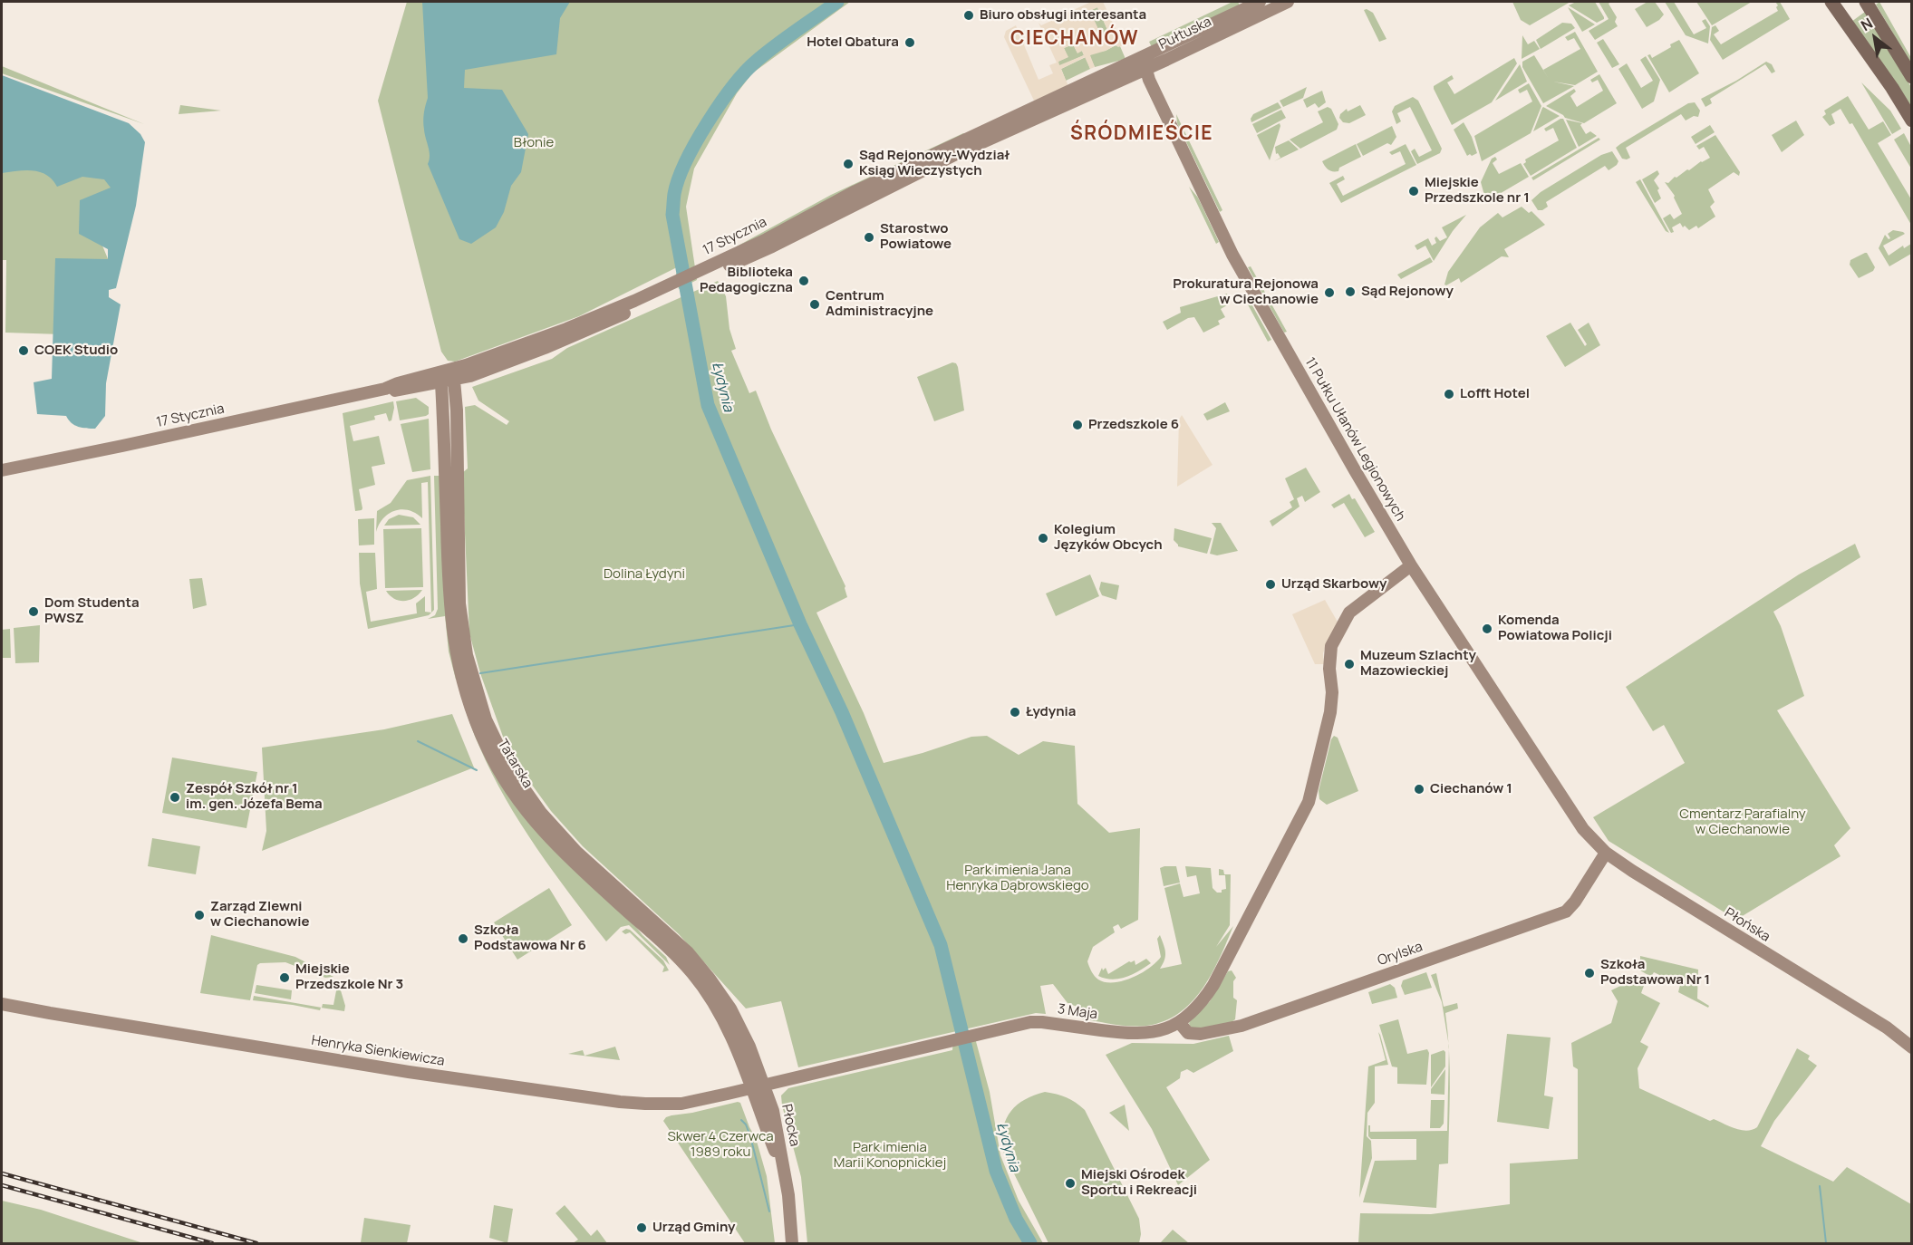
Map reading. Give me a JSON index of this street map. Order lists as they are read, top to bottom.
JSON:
{
  "streets": {
    "street": [
      "Pułtuska",
      "17 Stycznia",
      "11 Pułku Ułanów Legionowych",
      "Tatarska",
      "Płońska",
      "Orylska",
      "3 Maja",
      "Henryka Sienkiewicza",
      "Płocka"
    ]
  },
  "crossings": [
    ["Pułtuska", "17 Stycznia"],
    ["Pułtuska", "11 Pułku Ułanów Legionowych"],
    ["17 Stycznia", "Tatarska"],
    ["11 Pułku Ułanów Legionowych", "Płońska"],
    ["11 Pułku Ułanów Legionowych", "3 Maja"],
    ["Tatarska", "3 Maja"],
    ["Tatarska", "Henryka Sienkiewicza"],
    ["Tatarska", "Płocka"],
    ["Płońska", "Orylska"],
    ["Orylska", "3 Maja"],
    ["3 Maja", "Henryka Sienkiewicza"],
    ["3 Maja", "Płocka"],
    ["Henryka Sienkiewicza", "Płocka"]
  ],
  "districts": ["CIECHANÓW", "ŚRÓDMIEŚCIE"],
  "water": ["Łydynia"],
  "parks": [
    "Błonie",
    "Dolina Łydyni",
    "Cmentarz Parafialny w Ciechanowie",
    "Park imienia Jana Henryka Dąbrowskiego",
    "Skwer 4 Czerwca 1989 roku",
    "Park imienia Marii Konopnickiej"
  ],
  "places": [
    "Biuro obsługi interesanta",
    "Hotel Qbatura",
    "Sąd Rejonowy-Wydział Ksiąg Wieczystych",
    "Miejskie Przedszkole nr 1",
    "Starostwo Powiatowe",
    "Biblioteka Pedagogiczna",
    "Sąd Rejonowy",
    "Prokuratura Rejonowa w Ciechanowie",
    "Centrum Administracyjne",
    "COEK Studio",
    "Lofft Hotel",
    "Przedszkole 6",
    "Kolegium Języków Obcych",
    "Urząd Skarbowy",
    "Dom Studenta PWSZ",
    "Komenda Powiatowa Policji",
    "Muzeum Szlachty Mazowieckiej",
    "Łydynia",
    "Ciechanów 1",
    "Zespół Szkół nr 1 im. gen. Józefa Bema",
    "Zarząd Zlewni w Ciechanowie",
    "Szkoła Podstawowa Nr 6",
    "Szkoła Podstawowa Nr 1",
    "Miejskie Przedszkole Nr 3",
    "Miejski Ośrodek Sportu i Rekreacji",
    "Urząd Gminy"
  ],
  "north": "top left"
}
